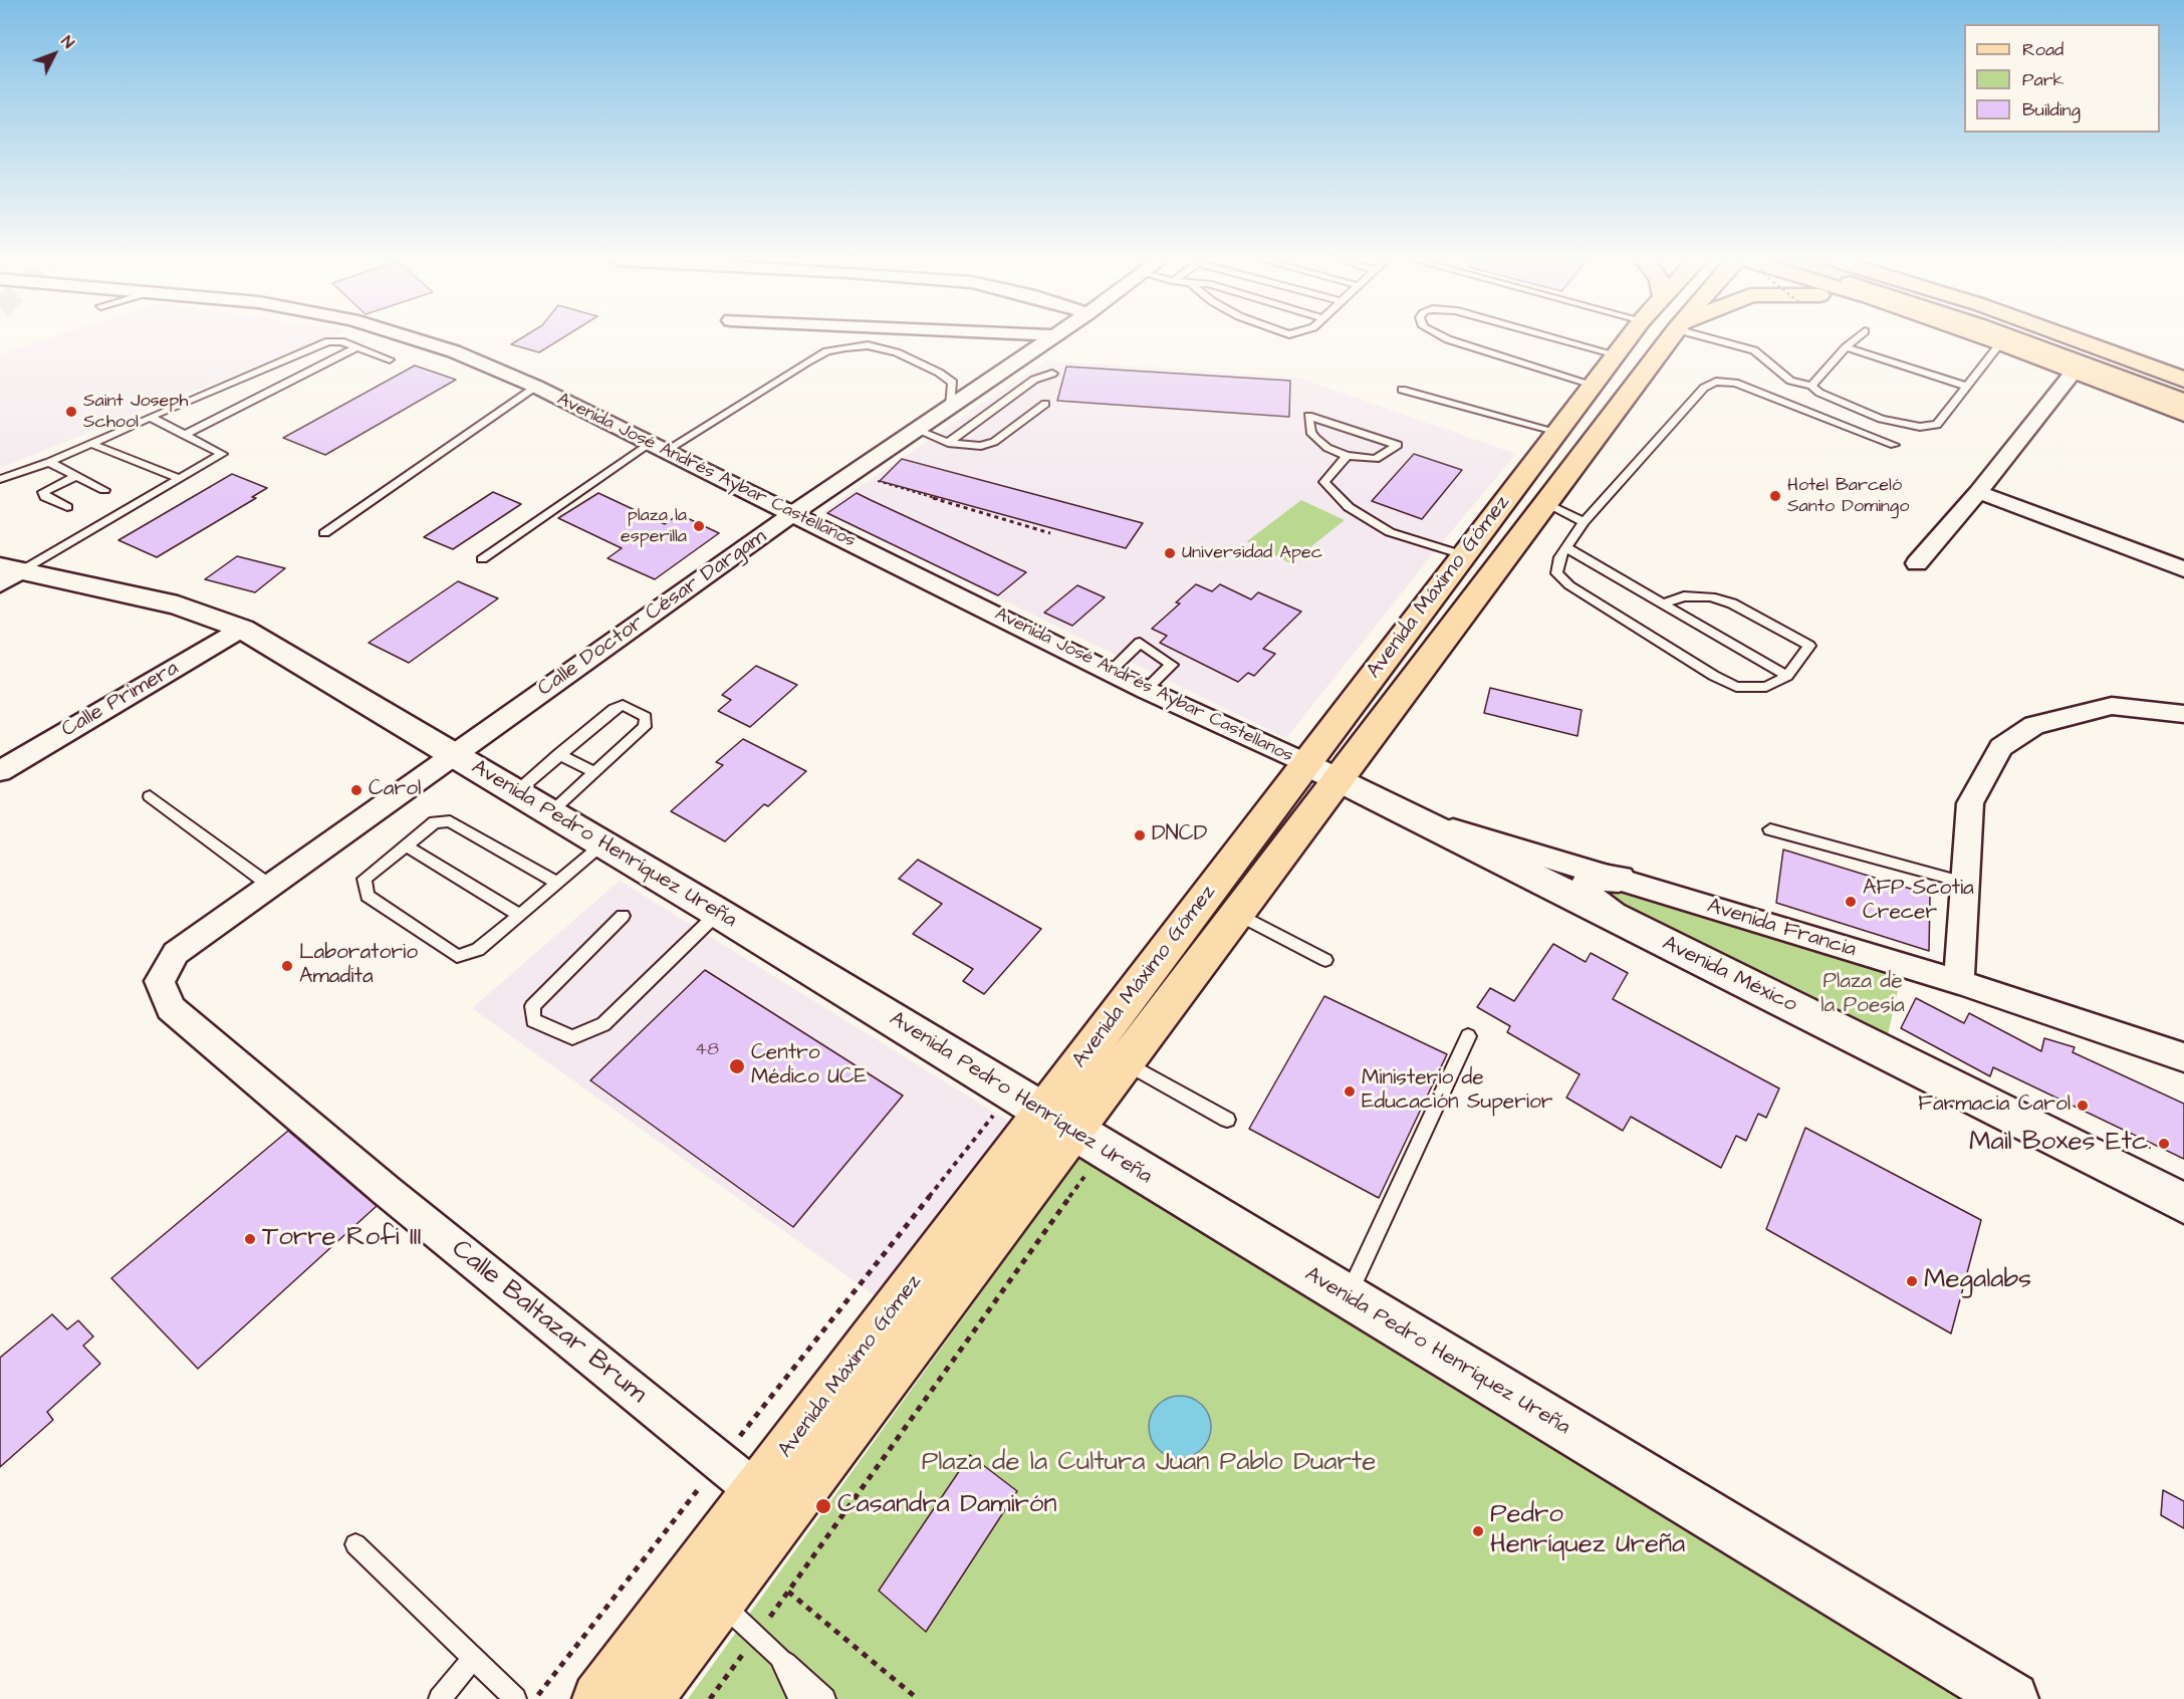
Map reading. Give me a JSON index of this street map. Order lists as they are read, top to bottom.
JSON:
{
  "streets": {
    "main road": ["Avenida Máximo Gómez", "Avenida Pedro Henríquez Ureña", "Avenida México"],
    "street": [
      "Avenida José Andrés Aybar Castellanos",
      "Calle Doctor César Dargam",
      "Calle Primera",
      "Avenida Francia",
      "Calle Baltazar Brum"
    ]
  },
  "crossings": [
    ["Avenida José Andrés Aybar Castellanos", "Avenida Máximo Gómez"],
    ["Avenida José Andrés Aybar Castellanos", "Calle Doctor César Dargam"],
    ["Avenida José Andrés Aybar Castellanos", "Avenida México"],
    ["Avenida Máximo Gómez", "Avenida Pedro Henríquez Ureña"],
    ["Avenida Máximo Gómez", "Avenida México"],
    ["Avenida Máximo Gómez", "Calle Baltazar Brum"],
    ["Calle Doctor César Dargam", "Avenida Pedro Henríquez Ureña"],
    ["Calle Doctor César Dargam", "Calle Baltazar Brum"],
    ["Calle Primera", "Avenida Pedro Henríquez Ureña"],
    ["Avenida Francia", "Avenida México"]
  ],
  "parks": ["Plaza de la Poesía", "Plaza de la Cultura Juan Pablo Duarte"],
  "places": [
    "Saint Joseph School",
    "Hotel Barceló Santo Domingo",
    "plaza la esperilla",
    "Universidad Apec",
    "Carol",
    "DNCD",
    "AFP Scotia Crecer",
    "Laboratorio Amadita",
    "Centro Médico UCE",
    "Ministerio de Educación Superior",
    "Farmacia Carol",
    "Mail Boxes Etc.",
    "Torre Rofi III",
    "Megalabs",
    "Casandra Damirón",
    "Pedro Henríquez Ureña"
  ],
  "house_numbers": ["48"],
  "legend": ["Road", "Park", "Building"],
  "north": "top right"
}
